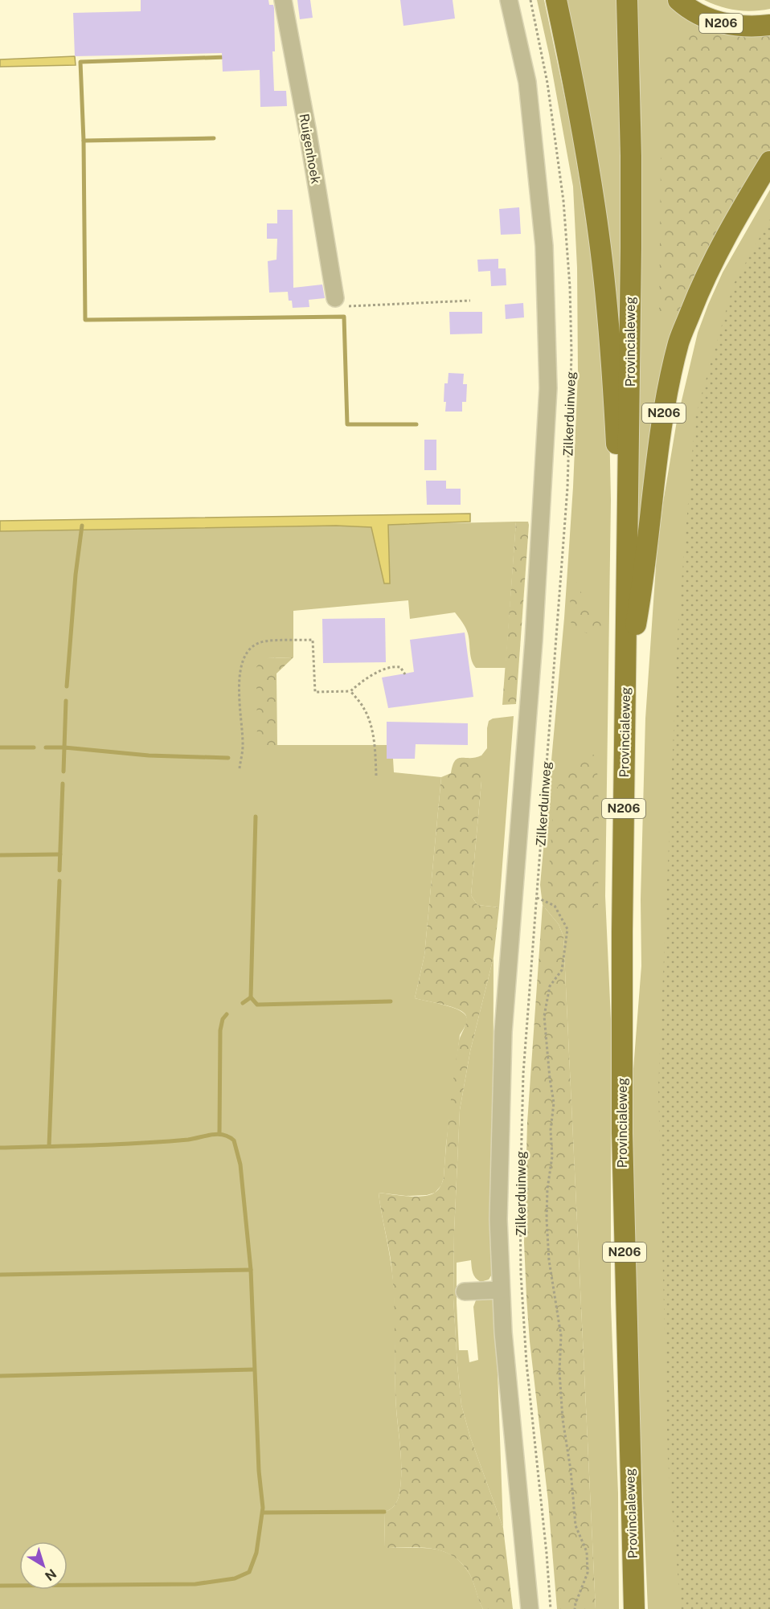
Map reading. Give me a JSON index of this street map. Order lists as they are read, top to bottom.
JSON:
{
  "streets": {
    "main road": ["N206", "Provincialeweg"],
    "street": ["Ruigenhoek", "Zilkerduinweg"]
  },
  "crossings": [
    ["N206", "Provincialeweg"]
  ],
  "north": "bottom right"
}
